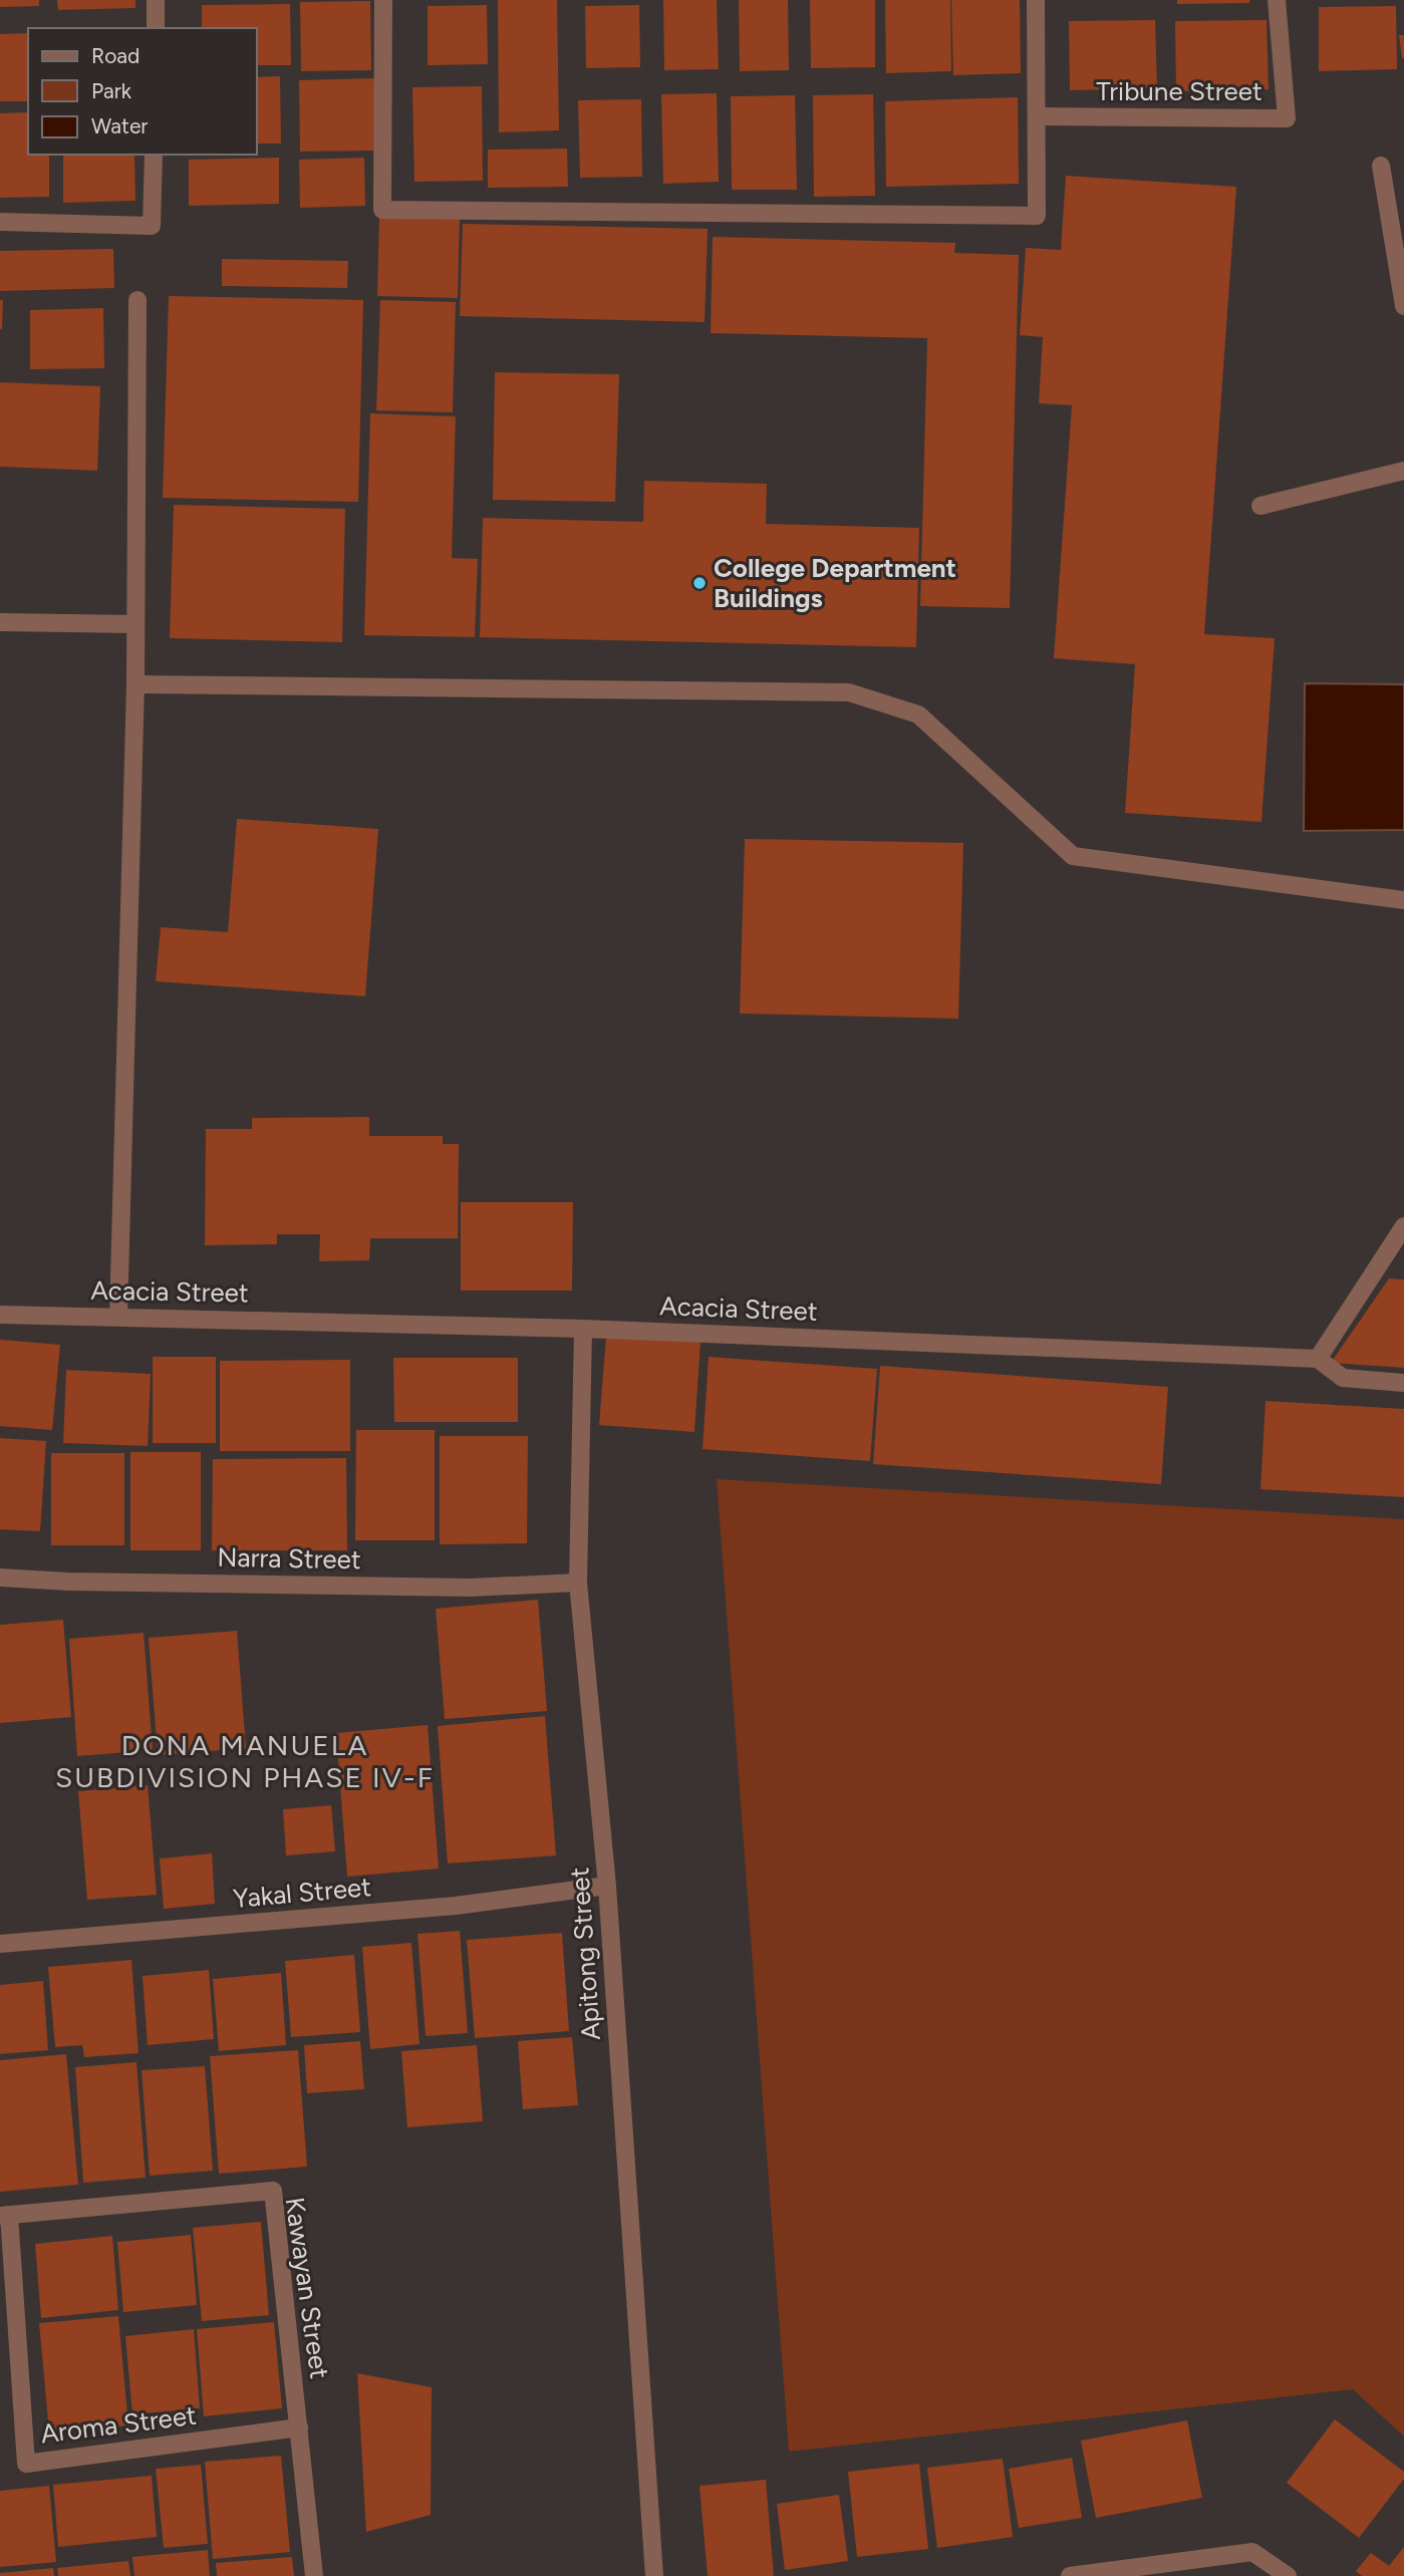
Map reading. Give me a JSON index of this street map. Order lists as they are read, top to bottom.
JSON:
{
  "streets": {
    "street": [
      "Tribune Street",
      "Acacia Street",
      "Narra Street",
      "Yakal Street",
      "Apitong Street",
      "Kawayan Street",
      "Aroma Street"
    ]
  },
  "crossings": [
    ["Acacia Street", "Apitong Street"],
    ["Narra Street", "Apitong Street"],
    ["Yakal Street", "Apitong Street"],
    ["Kawayan Street", "Aroma Street"]
  ],
  "districts": ["DONA MANUELA SUBDIVISION PHASE IV-F"],
  "places": ["College Department Buildings"],
  "legend": ["Road", "Park", "Water"]
}
